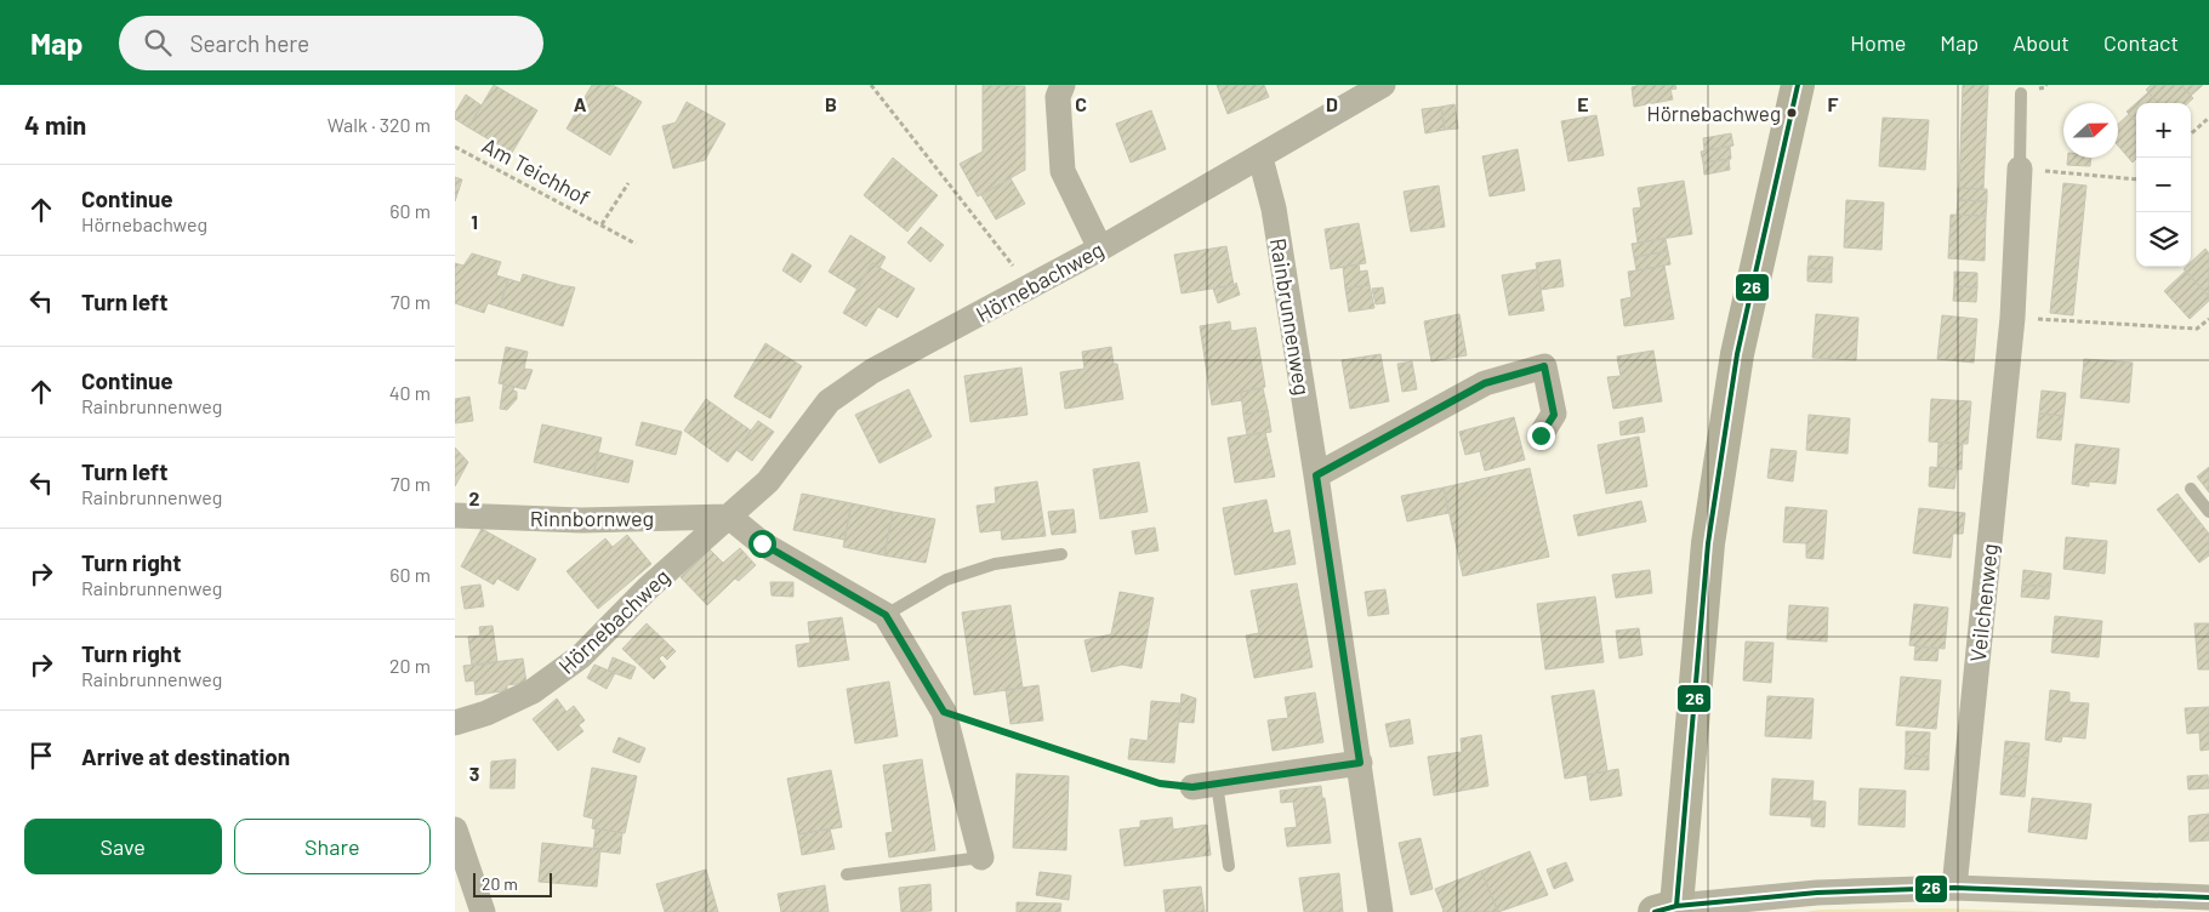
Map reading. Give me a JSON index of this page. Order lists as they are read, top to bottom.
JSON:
{
  "streets": {
    "street": [
      "Hörnebachweg",
      "Rainbrunnenweg",
      "Rinnbornweg",
      "Veilchenweg"
    ],
    "path": ["Am Teichhof"]
  },
  "crossings": [
    ["Hörnebachweg", "Rainbrunnenweg"],
    ["Hörnebachweg", "Rinnbornweg"]
  ],
  "places": ["Hörnebachweg"],
  "lines": ["transit line 26"],
  "scale_bar": "20 m",
  "north": "right",
  "page": {
    "header": "Map",
    "search": "Search here",
    "nav": [
      "Home",
      "Map",
      "About",
      "Contact"
    ],
    "heading": ["4 min", "Walk · 320 m"],
    "map_buttons": ["+", "−"],
    "list": [
      ["Continue", "Hörnebachweg", "60 m"],
      ["Turn left", "70 m"],
      ["Continue", "Rainbrunnenweg", "40 m"],
      ["Turn left", "Rainbrunnenweg", "70 m"],
      ["Turn right", "Rainbrunnenweg", "60 m"],
      ["Turn right", "Rainbrunnenweg", "20 m"],
      "Arrive at destination"
    ],
    "buttons": ["Save", "Share"],
    "scale": "20 m"
  },
  "grid": {
    "columns": [
      "A",
      "B",
      "C",
      "D",
      "E",
      "F"
    ],
    "rows": ["1", "2", "3"]
  }
}
